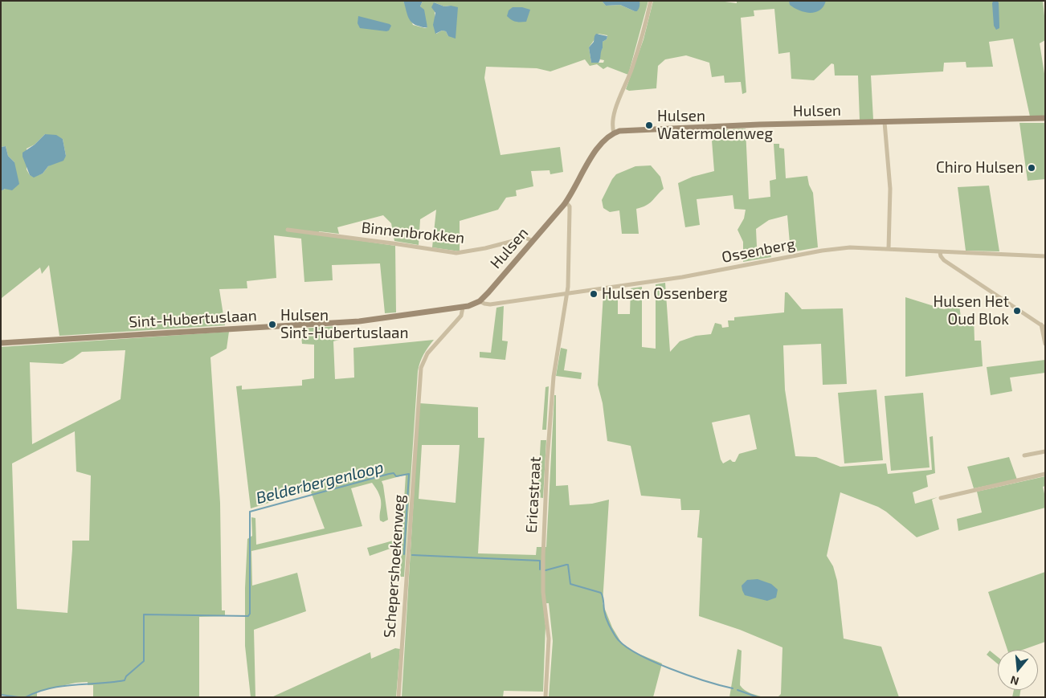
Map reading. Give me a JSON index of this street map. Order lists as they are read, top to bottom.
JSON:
{
  "streets": {
    "street": [
      "Hulsen",
      "Binnenbrokken",
      "Ossenberg",
      "Sint-Hubertuslaan",
      "Ericastraat",
      "Schepershoekenweg"
    ]
  },
  "crossings": [
    ["Hulsen", "Binnenbrokken"],
    ["Hulsen", "Ossenberg"],
    ["Hulsen", "Sint-Hubertuslaan"],
    ["Hulsen", "Ericastraat"],
    ["Ossenberg", "Sint-Hubertuslaan"],
    ["Ossenberg", "Ericastraat"],
    ["Sint-Hubertuslaan", "Schepershoekenweg"]
  ],
  "water": ["Belderbergenloop"],
  "places": [
    "Hulsen Watermolenweg",
    "Chiro Hulsen",
    "Hulsen Ossenberg",
    "Hulsen Het Oud Blok",
    "Hulsen Sint-Hubertuslaan"
  ],
  "north": "bottom"
}
